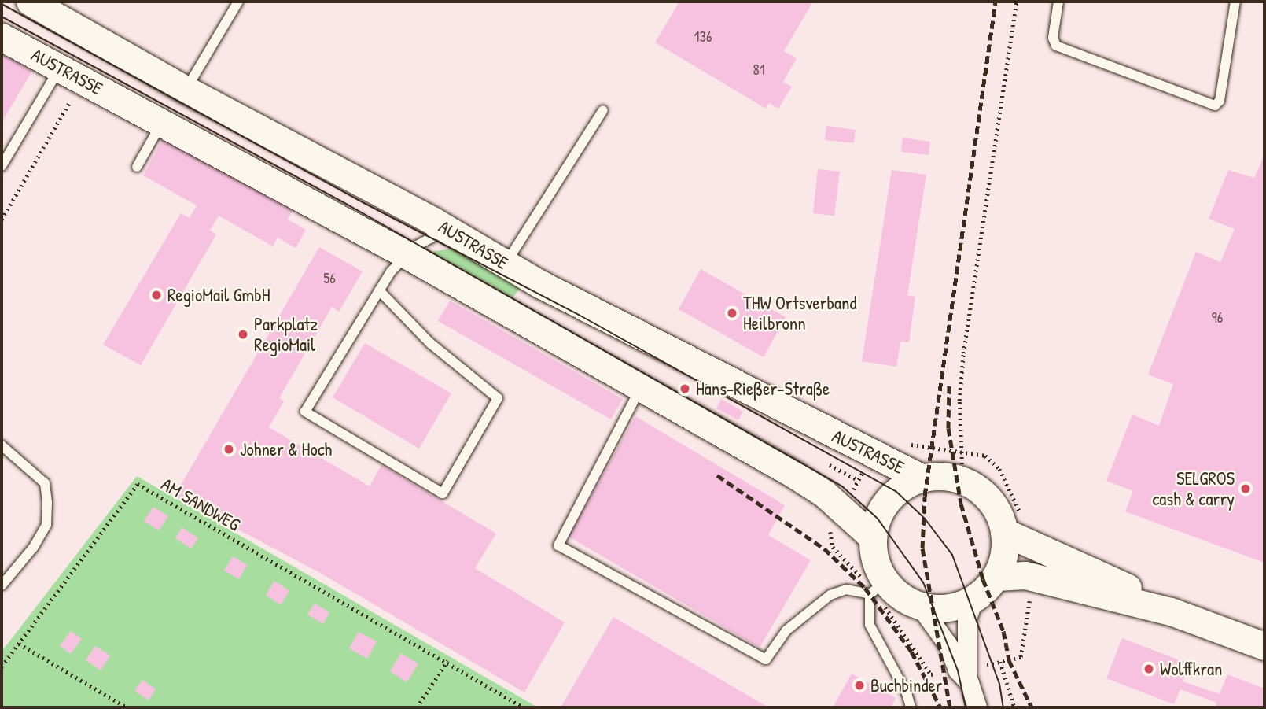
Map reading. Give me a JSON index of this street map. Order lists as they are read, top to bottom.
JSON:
{
  "streets": {
    "main road": ["AUSTRASSE"],
    "path": ["AM SANDWEG"]
  },
  "places": [
    "RegioMail GmbH",
    "THW Ortsverband Heilbronn",
    "Parkplatz RegioMail",
    "Hans-Rießer-Straße",
    "Johner & Hoch",
    "SELGROS cash & carry",
    "Wolffkran",
    "Buchbinder"
  ],
  "house_numbers": [
    "136",
    "81",
    "56",
    "96"
  ]
}
